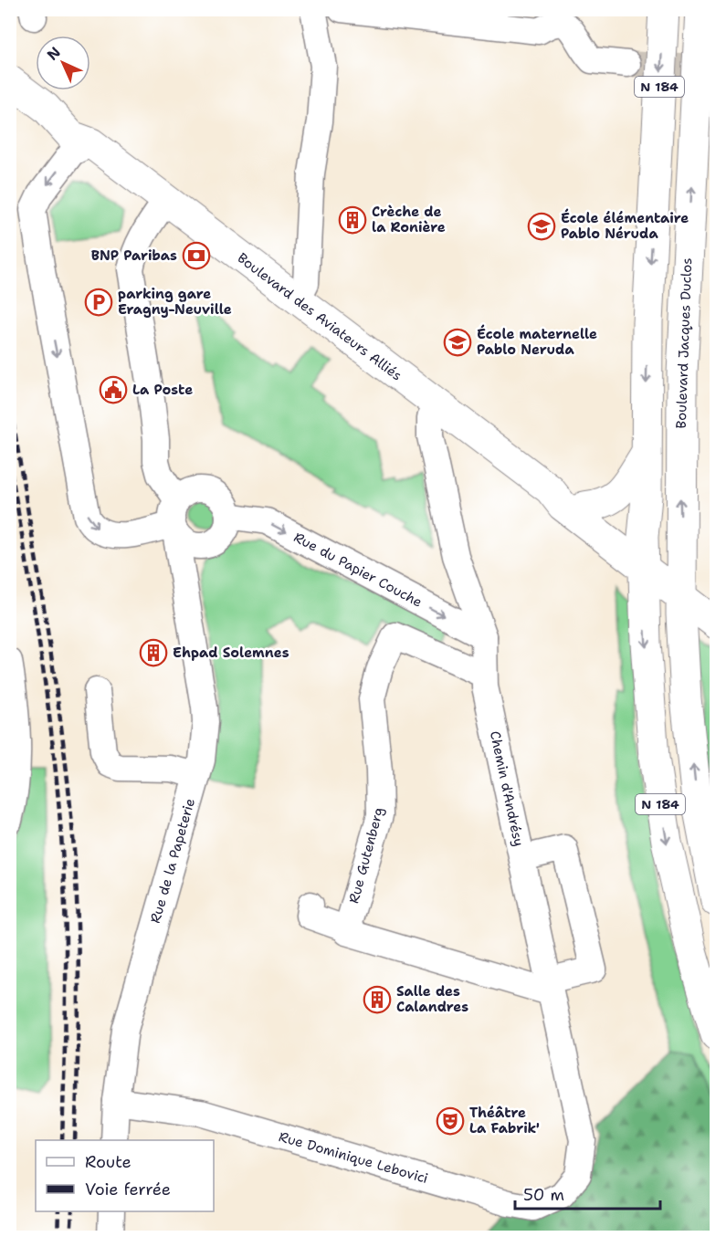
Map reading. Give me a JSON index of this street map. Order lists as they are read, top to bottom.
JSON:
{
  "streets": {
    "main road": ["N 184", "Boulevard des Aviateurs Alliés", "Boulevard Jacques Duclos"],
    "street": [
      "Rue du Papier Couche",
      "Chemin d'Andrésy",
      "Rue Gutenberg",
      "Rue de la Papeterie",
      "Rue Dominique Lebovici"
    ]
  },
  "crossings": [
    ["N 184", "Boulevard des Aviateurs Alliés"],
    ["N 184", "Boulevard Jacques Duclos"],
    ["Boulevard des Aviateurs Alliés", "Boulevard Jacques Duclos"],
    ["Boulevard des Aviateurs Alliés", "Chemin d'Andrésy"],
    ["Boulevard des Aviateurs Alliés", "Rue de la Papeterie"],
    ["Rue du Papier Couche", "Chemin d'Andrésy"],
    ["Rue du Papier Couche", "Rue de la Papeterie"],
    ["Chemin d'Andrésy", "Rue Gutenberg"],
    ["Chemin d'Andrésy", "Rue Dominique Lebovici"],
    ["Rue de la Papeterie", "Rue Dominique Lebovici"]
  ],
  "one_way": ["Rue du Papier Couche"],
  "places": {
    "building": ["Crèche de la Ronière", "Ehpad Solemnes", "Salle des Calandres"],
    "school or university": ["École élémentaire Pablo Néruda", "École maternelle Pablo Neruda"],
    "bank": ["BNP Paribas"],
    "parking": ["parking gare Eragny-Neuville"],
    "public building": ["La Poste"],
    "theatre": ["Théâtre La Fabrik'"]
  },
  "legend": ["Route", "Voie ferrée"],
  "scale_bar": "50 m",
  "north": "top left"
}
